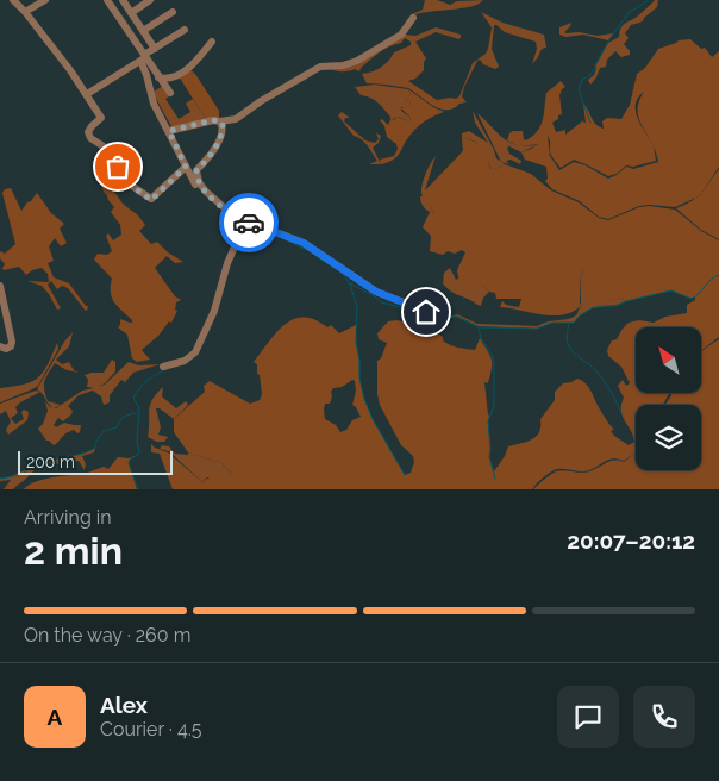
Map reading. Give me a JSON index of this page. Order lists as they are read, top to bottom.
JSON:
{
  "scale_bar": "200 m",
  "north": "top left",
  "page": {
    "scale": "200 m",
    "heading": ["2 min", "Arriving in", "20:07–20:12"],
    "panel": ["Alex", "Courier · 4.5"],
    "bar": "On the way · 260 m",
    "round": "A"
  }
}
